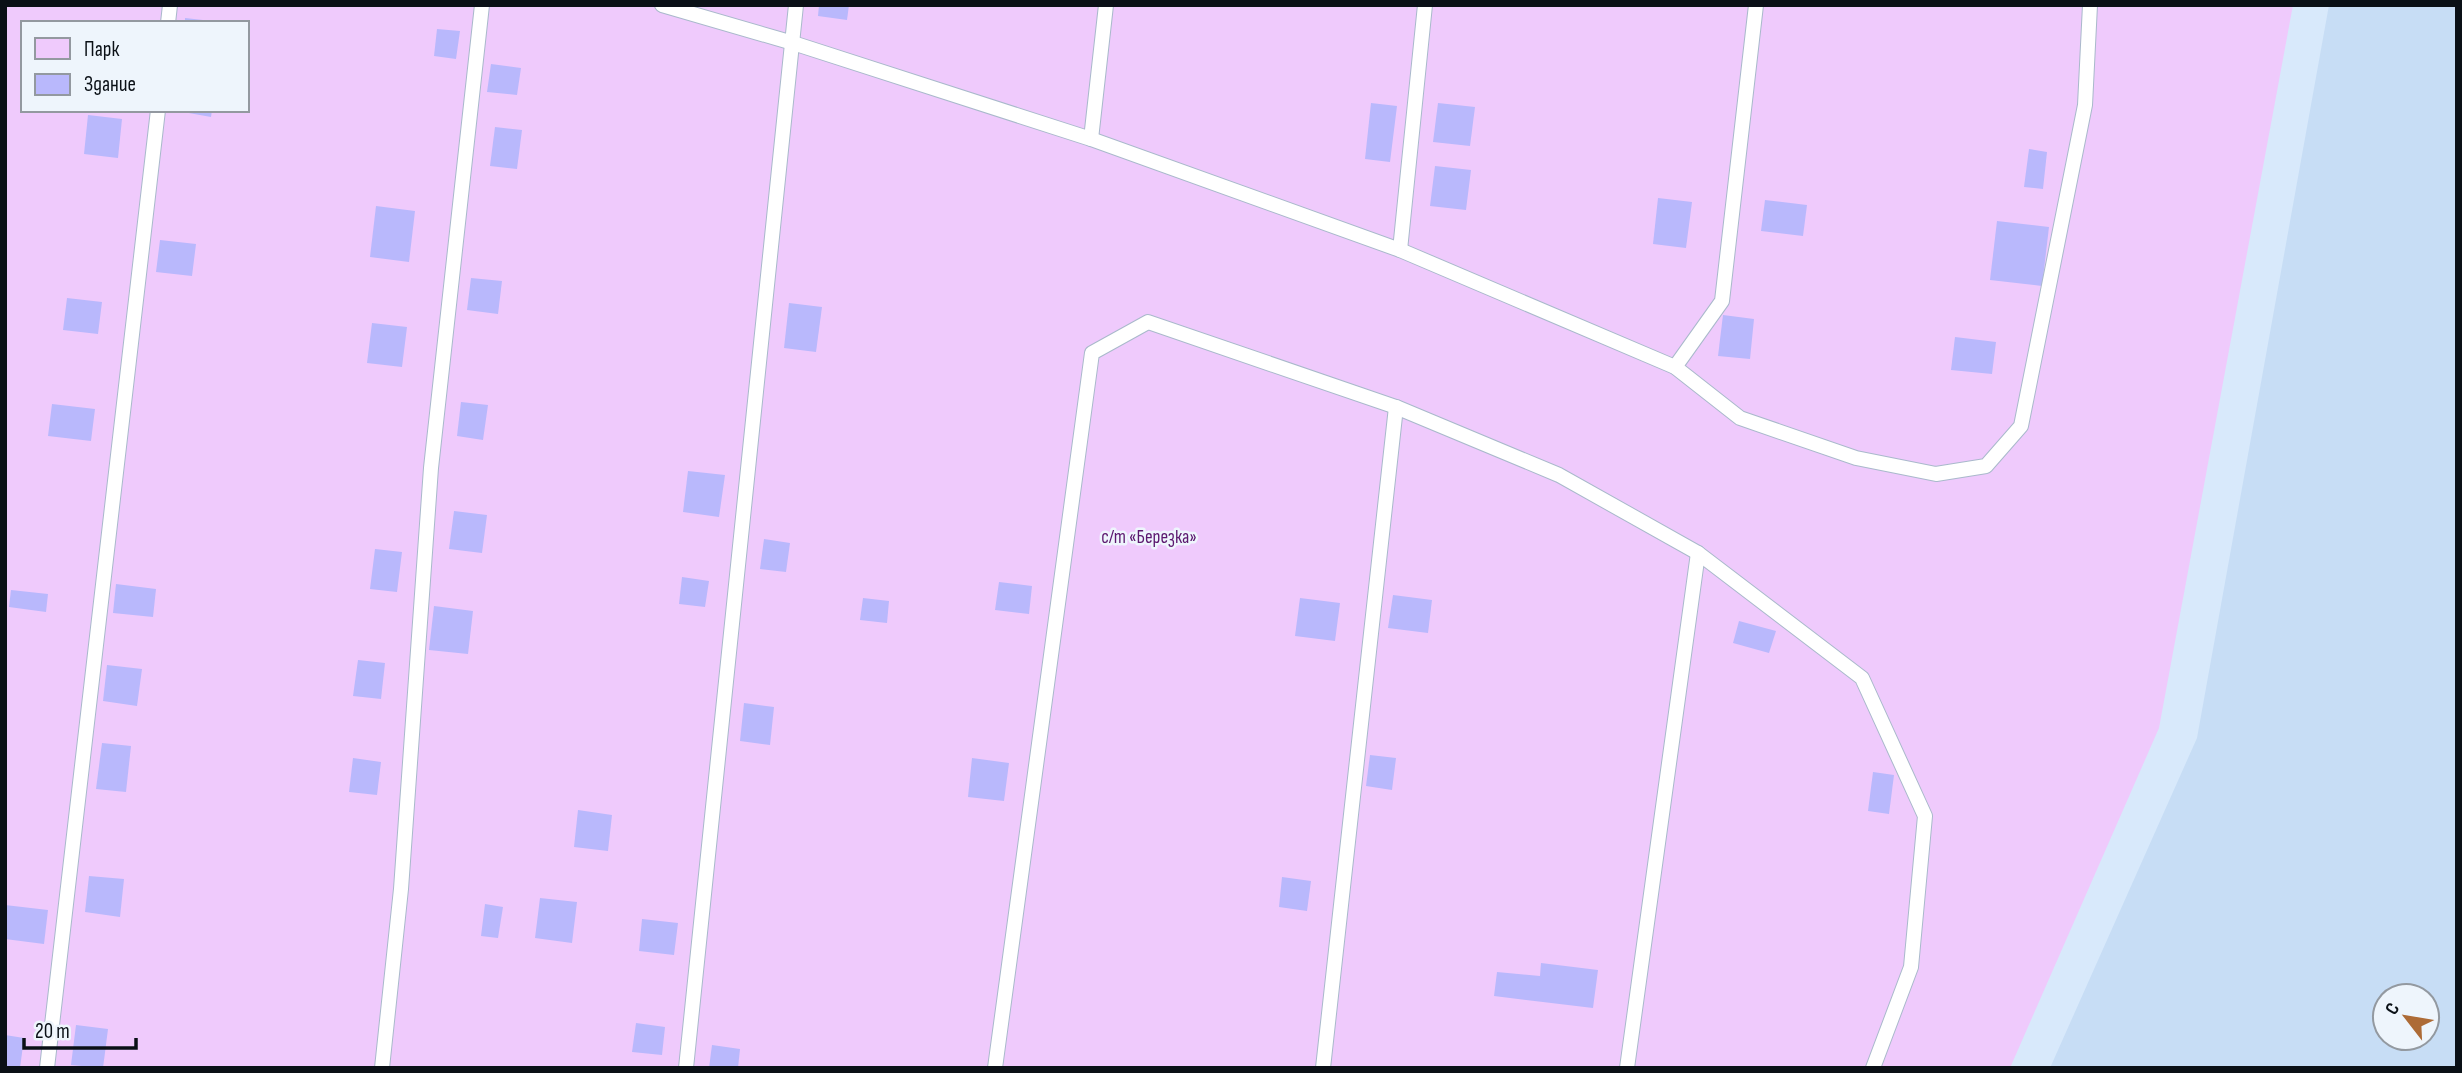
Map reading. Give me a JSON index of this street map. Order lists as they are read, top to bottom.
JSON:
{
  "parks": ["с/т «Березка»"],
  "legend": ["Парк", "Здание"],
  "scale_bar": "20 m",
  "north": "top left"
}
